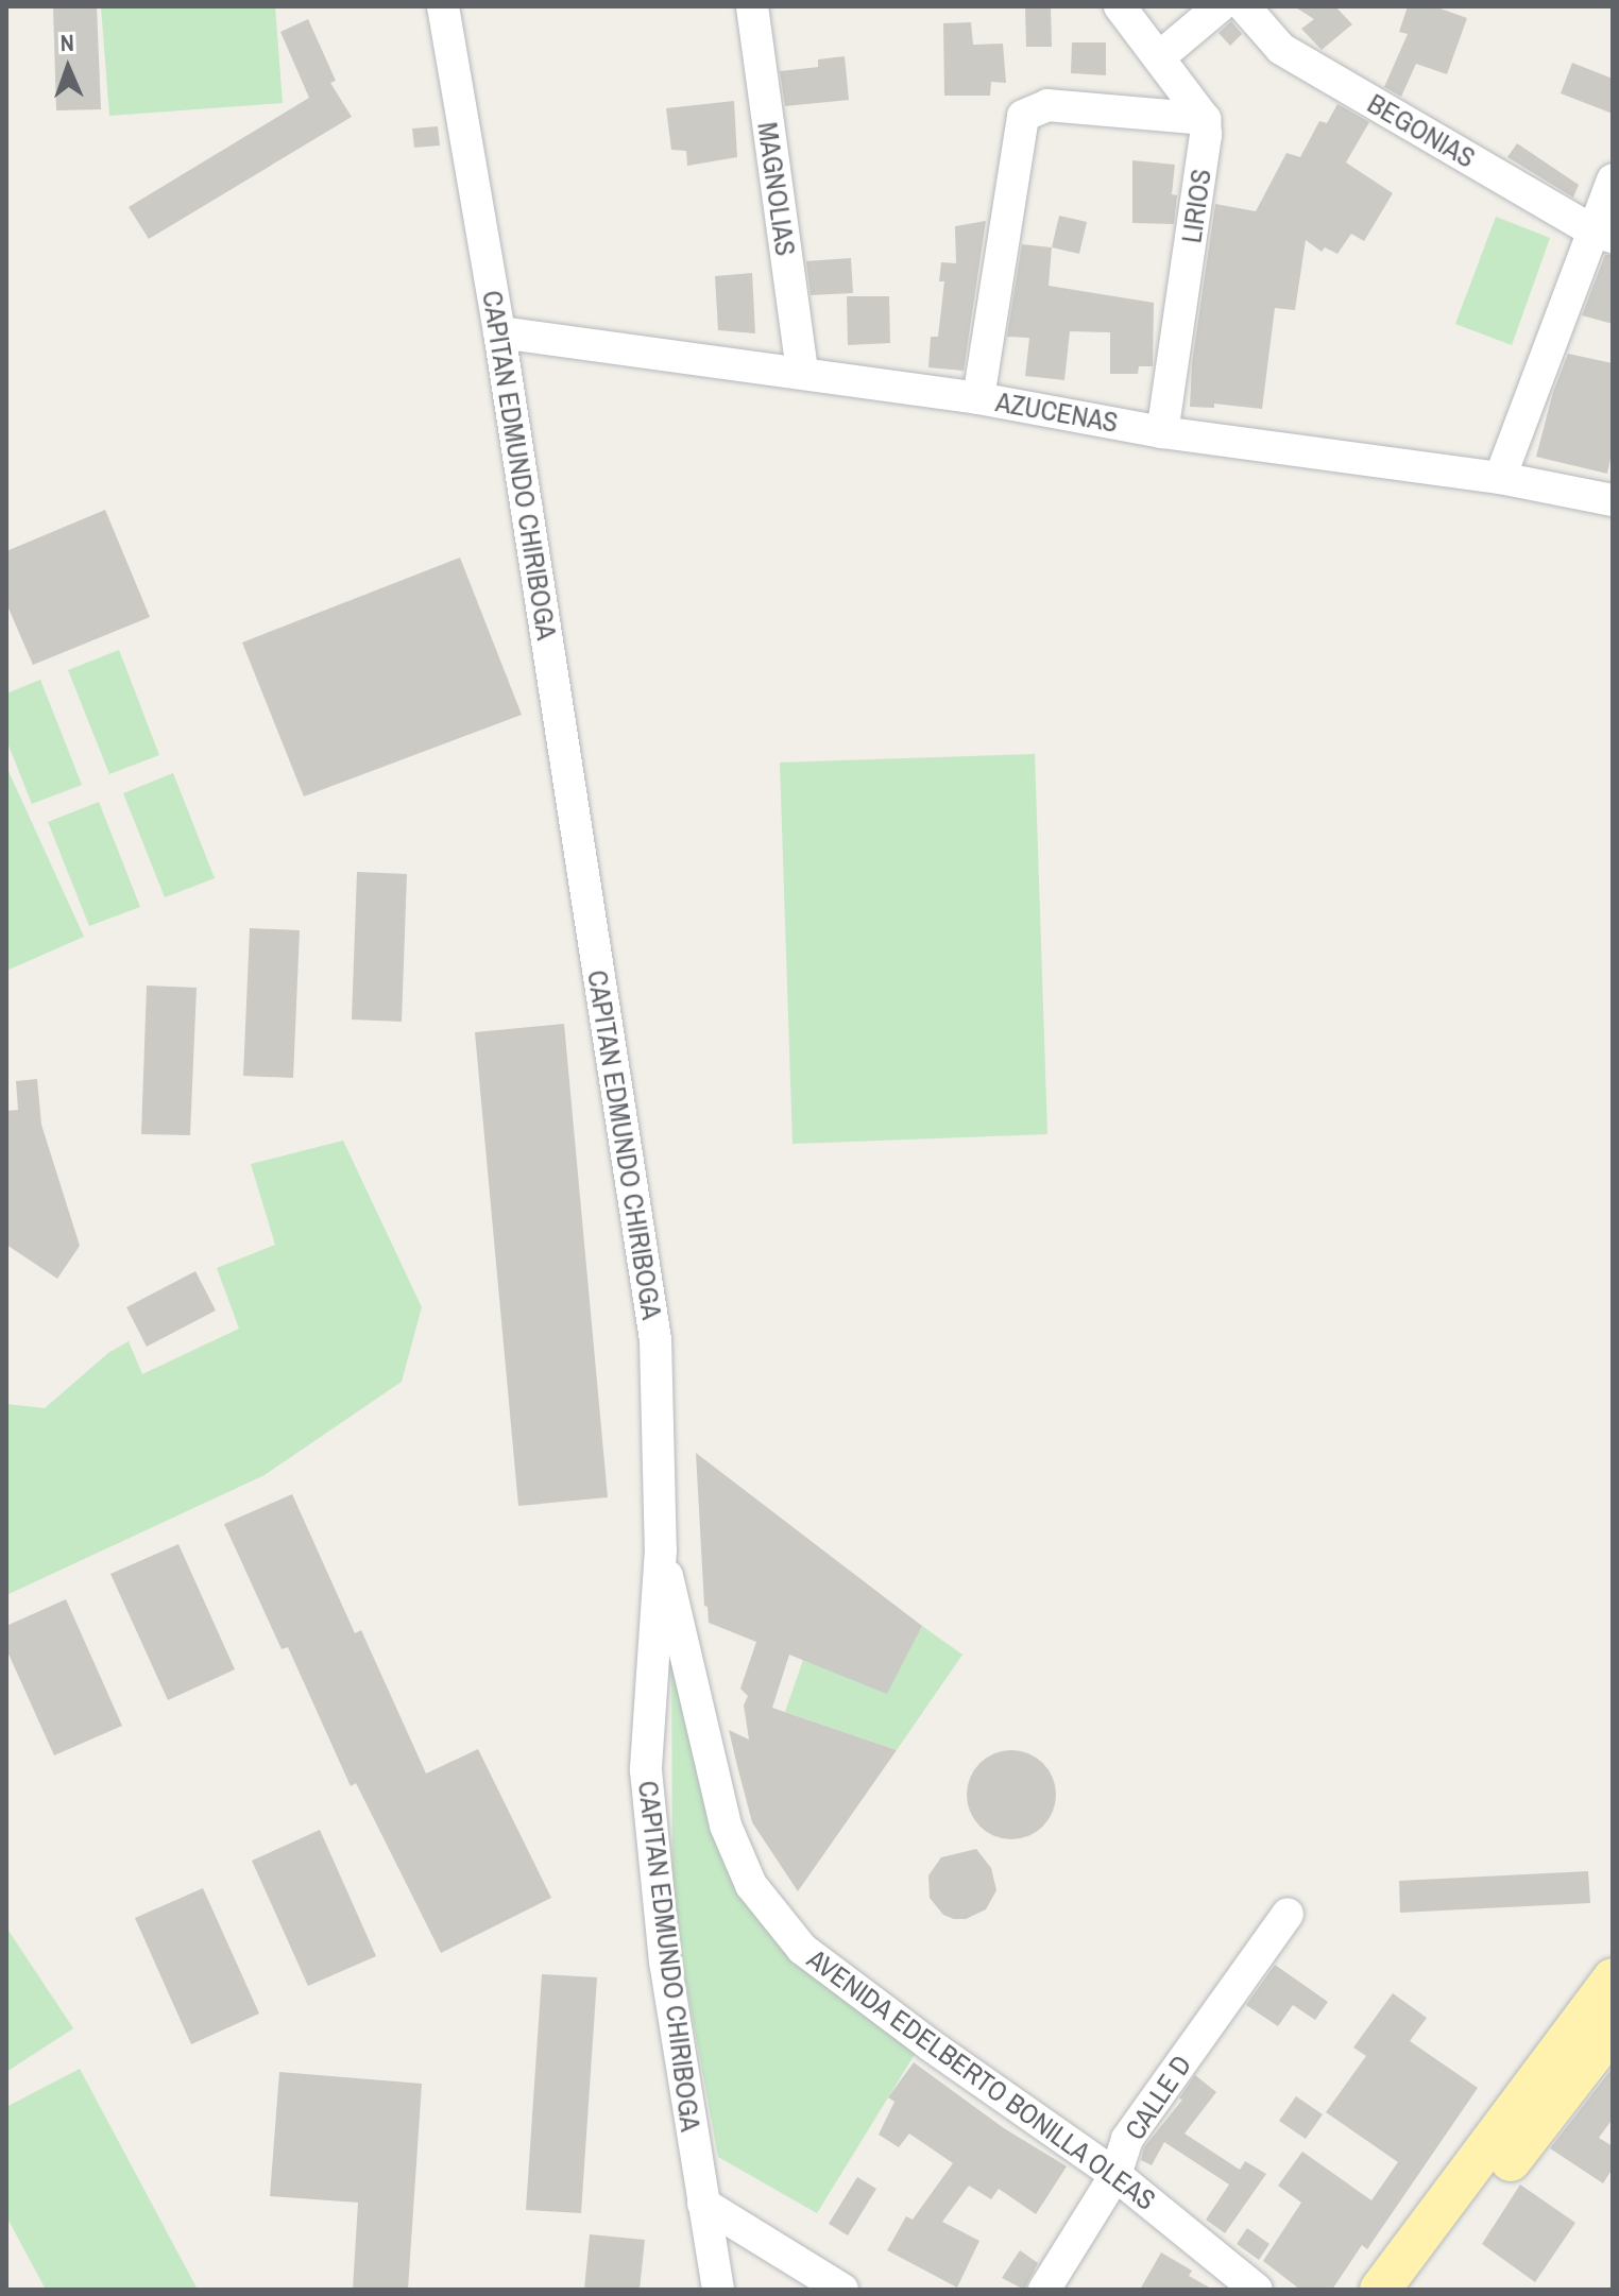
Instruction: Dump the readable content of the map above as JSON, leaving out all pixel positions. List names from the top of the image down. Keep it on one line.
{"streets":{"street":["BEGONIAS","MAGNOLIAS","LIRIOS","AZUCENAS","CAPITAN EDMUNDO CHIRIBOGA","AVENIDA EDELBERTO BONILLA OLEAS","CALLE D"]},"crossings":[["MAGNOLIAS","AZUCENAS"],["LIRIOS","AZUCENAS"],["AZUCENAS","CAPITAN EDMUNDO CHIRIBOGA"],["CAPITAN EDMUNDO CHIRIBOGA","AVENIDA EDELBERTO BONILLA OLEAS"],["AVENIDA EDELBERTO BONILLA OLEAS","CALLE D"]],"north":"top"}
